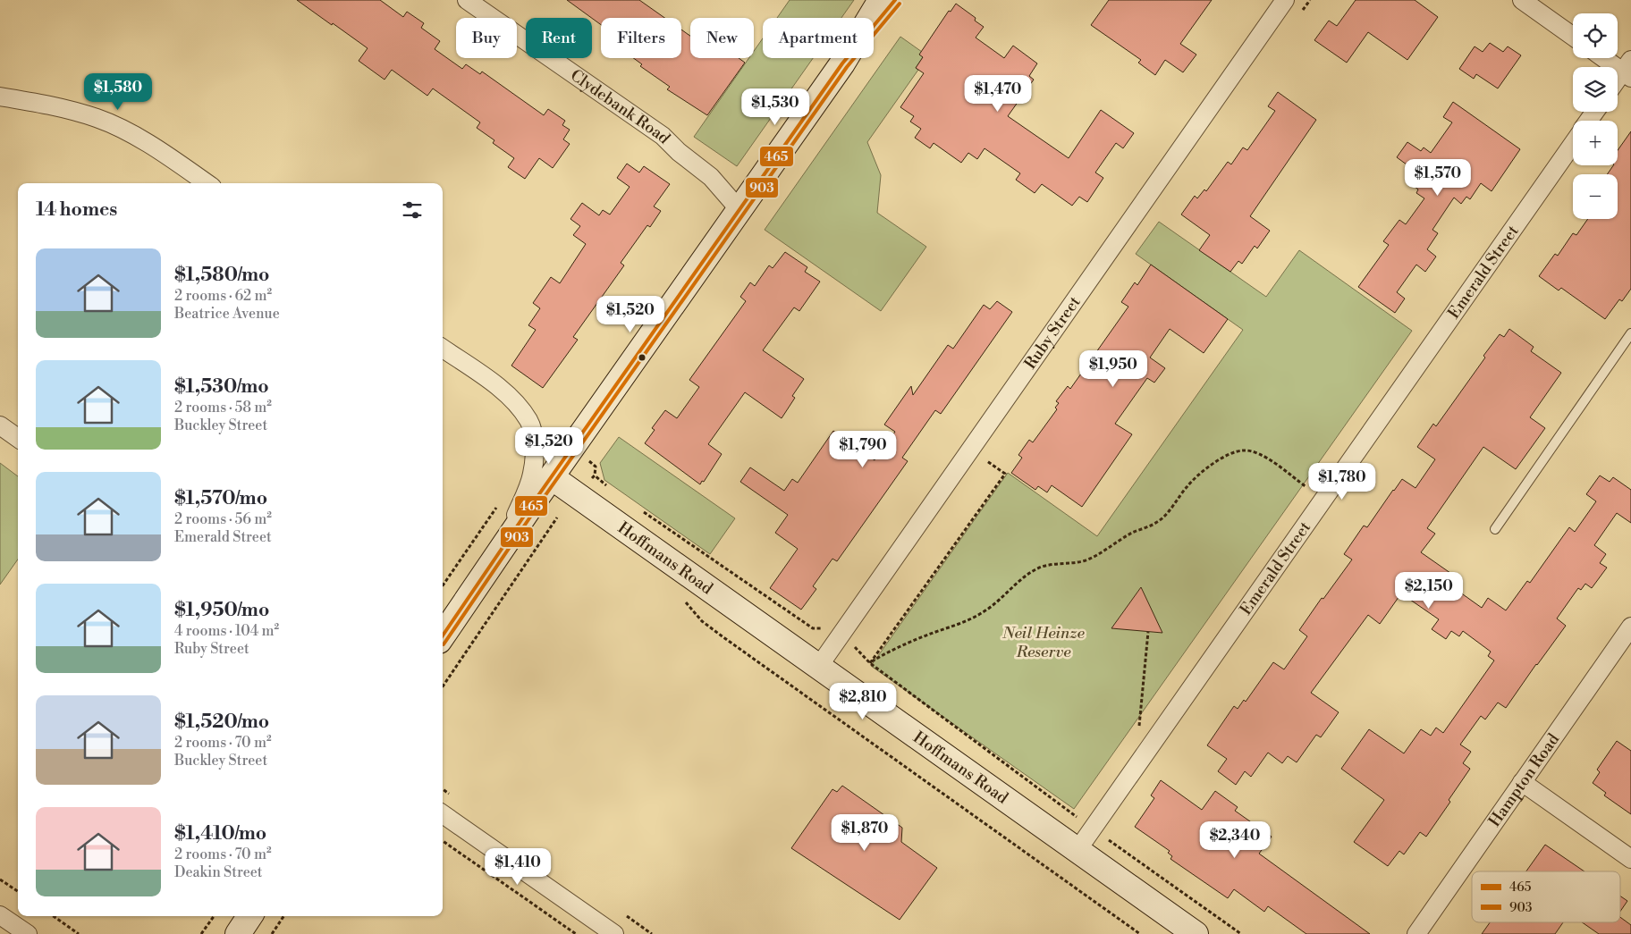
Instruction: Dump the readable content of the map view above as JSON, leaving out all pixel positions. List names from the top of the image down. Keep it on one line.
{"streets":{"main road":["Hoffmans Road"],"street":["Clydebank Road","Emerald Street","Ruby Street","Hampton Road"]},"crossings":[["Emerald Street","Hoffmans Road"],["Ruby Street","Hoffmans Road"]],"parks":["Neil Heinze Reserve"],"lines":["transit line 465","transit line 903"],"legend":["465","903"],"page":{"map_buttons":["+","−"],"chip":["Buy","Rent","Filters","New","Apartment"],"price":["$1,580","$1,470","$1,530","$1,570","$1,520","$1,950","$1,520","$1,790","$1,780","$2,150","$2,810","$1,870","$2,340","$1,410"],"heading":"14 homes","list":[{"name":"$1,580/mo","note":"2 rooms · 62 m² · Beatrice Avenue"},{"name":"$1,530/mo","note":"2 rooms · 58 m² · Buckley Street"},{"name":"$1,570/mo","note":"2 rooms · 56 m² · Emerald Street"},{"name":"$1,950/mo","note":"4 rooms · 104 m² · Ruby Street"},{"name":"$1,520/mo","note":"2 rooms · 70 m² · Buckley Street"},{"name":"$1,410/mo","note":"2 rooms · 70 m² · Deakin Street"}]}}
